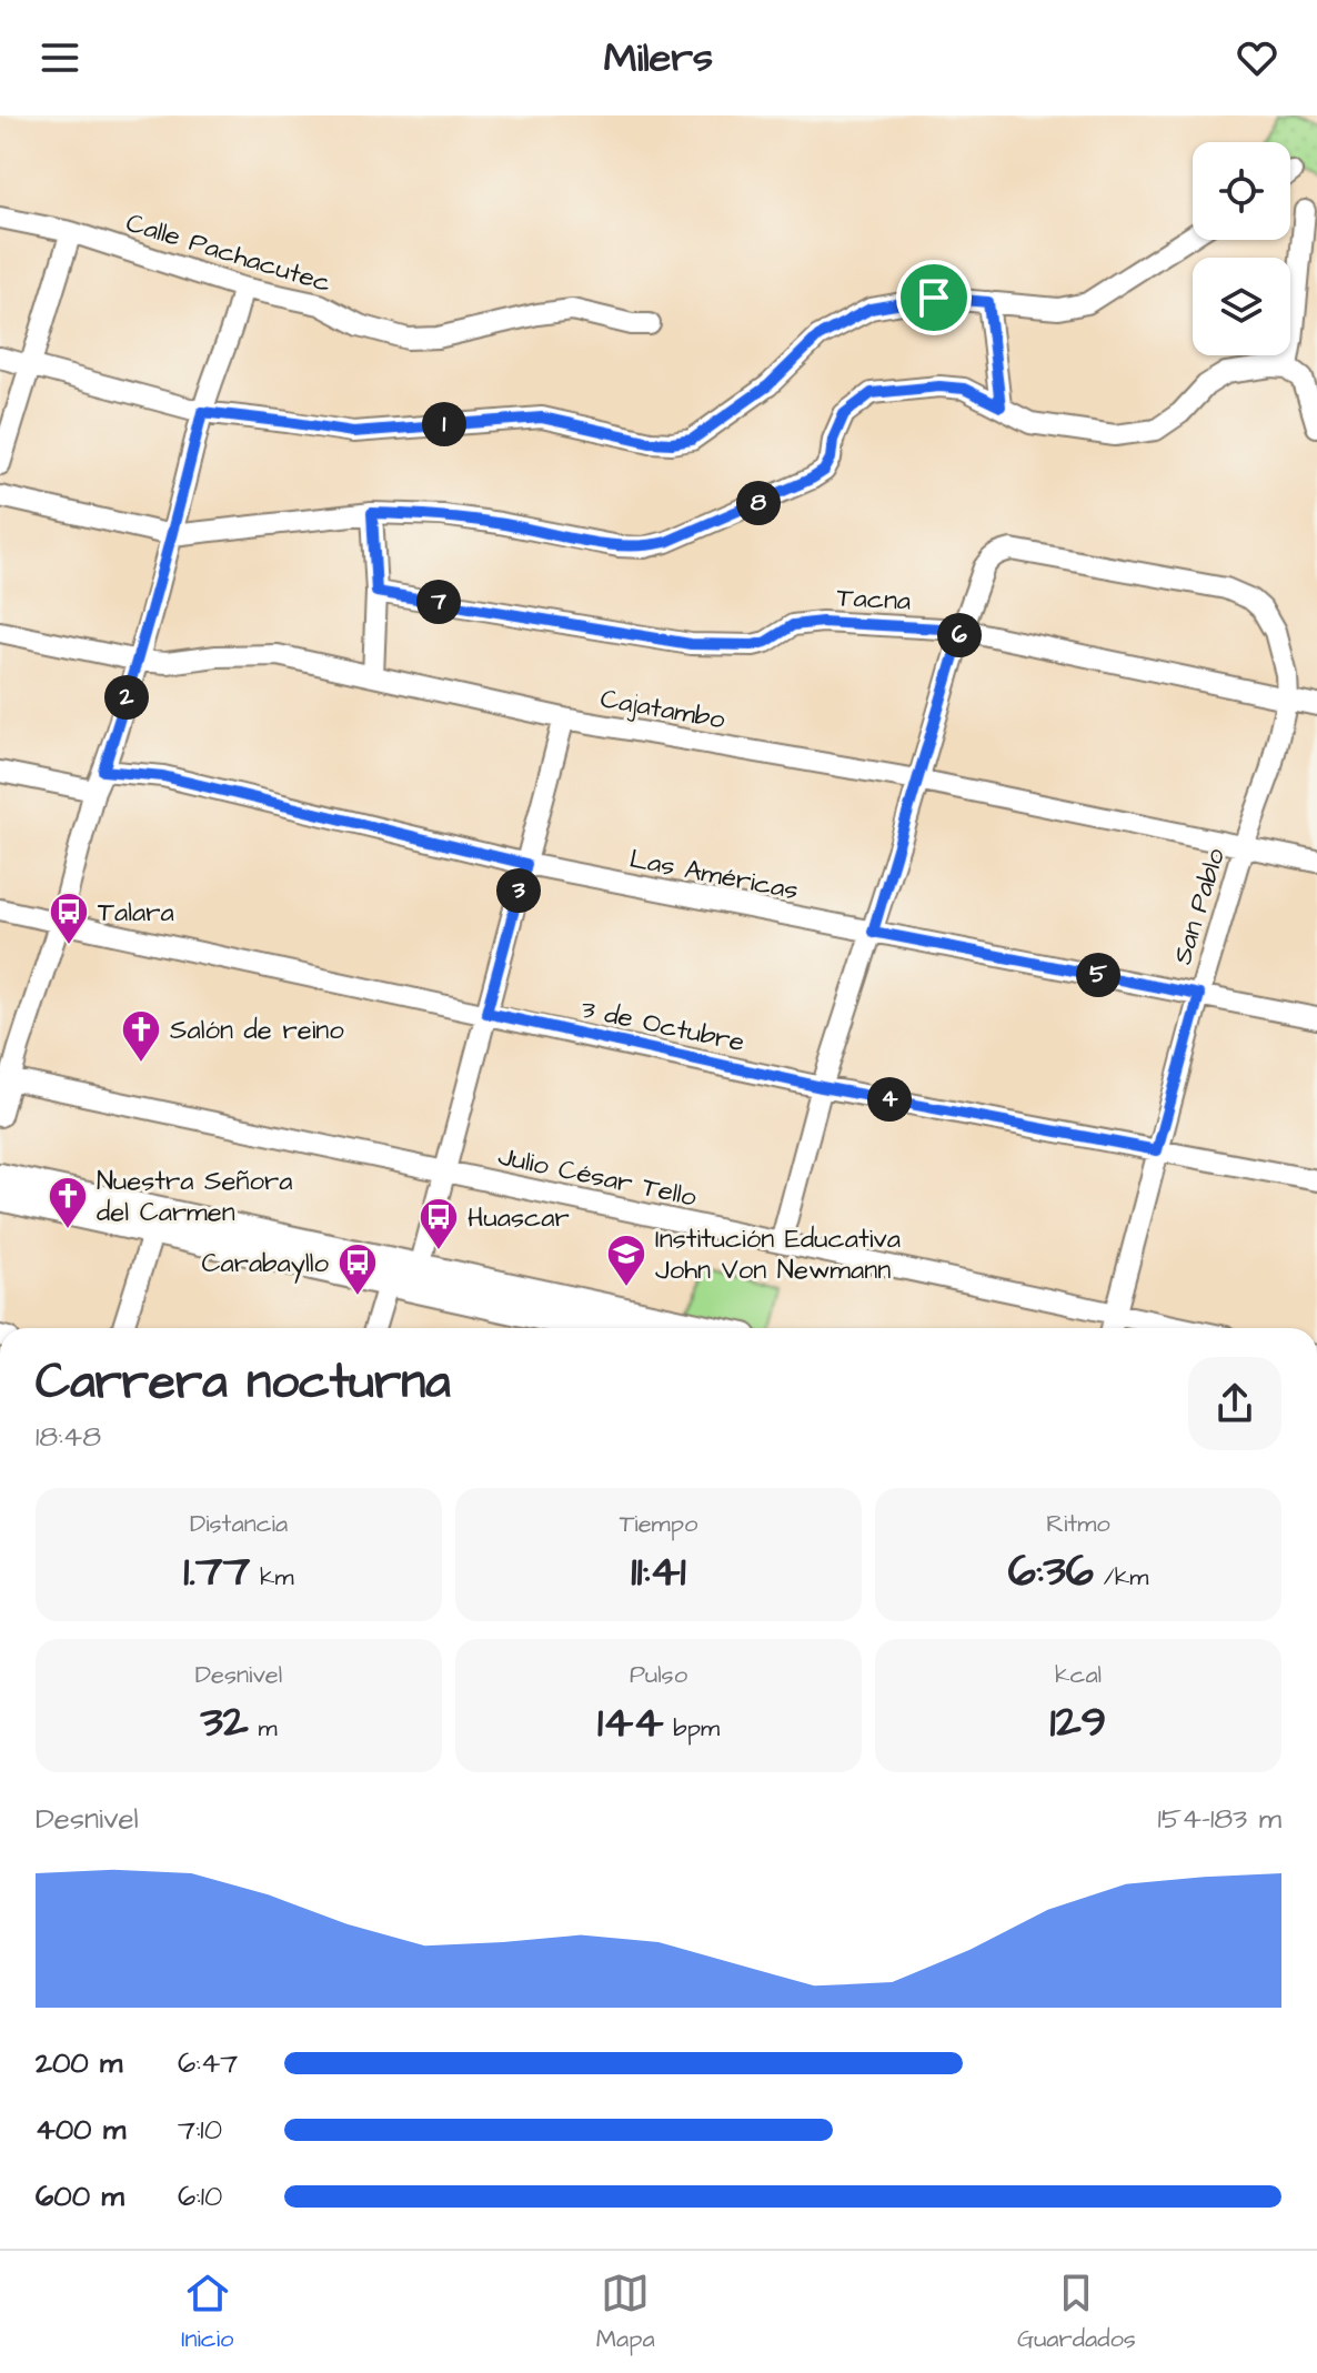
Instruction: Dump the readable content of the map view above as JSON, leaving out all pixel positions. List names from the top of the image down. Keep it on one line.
{"streets":{"street":["Calle Pachacutec","Tacna","Cajatambo","Las Américas","San Pablo","3 de Octubre","Julio César Tello"]},"crossings":[["Tacna","San Pablo"],["Cajatambo","San Pablo"],["Las Américas","San Pablo"],["San Pablo","3 de Octubre"],["San Pablo","Julio César Tello"]],"places":{"bus stop":["Talara","Huascar","Carabayllo"],"church":["Salón de reino","Nuestra Señora del Carmen"],"school or university":["Institución Educativa John Von Newmann"]},"page":{"header":"Milers","pins":["1","8","7","6","2","3","5","4"],"heading":["Carrera nocturna","18:48"],"stats":[["Distancia","1.77 km"],["Tiempo","11:41"],["Ritmo","6:36 /km"],["Desnivel","32 m"],["Pulso","144 bpm"],["kcal","129"]],"chart":["Desnivel","154–183 m"],"list":[{"name":"200 m","note":"6:47"},{"name":"400 m","note":"7:10"},{"name":"600 m","note":"6:10"}],"tabs":["Inicio","Mapa","Guardados"]}}
